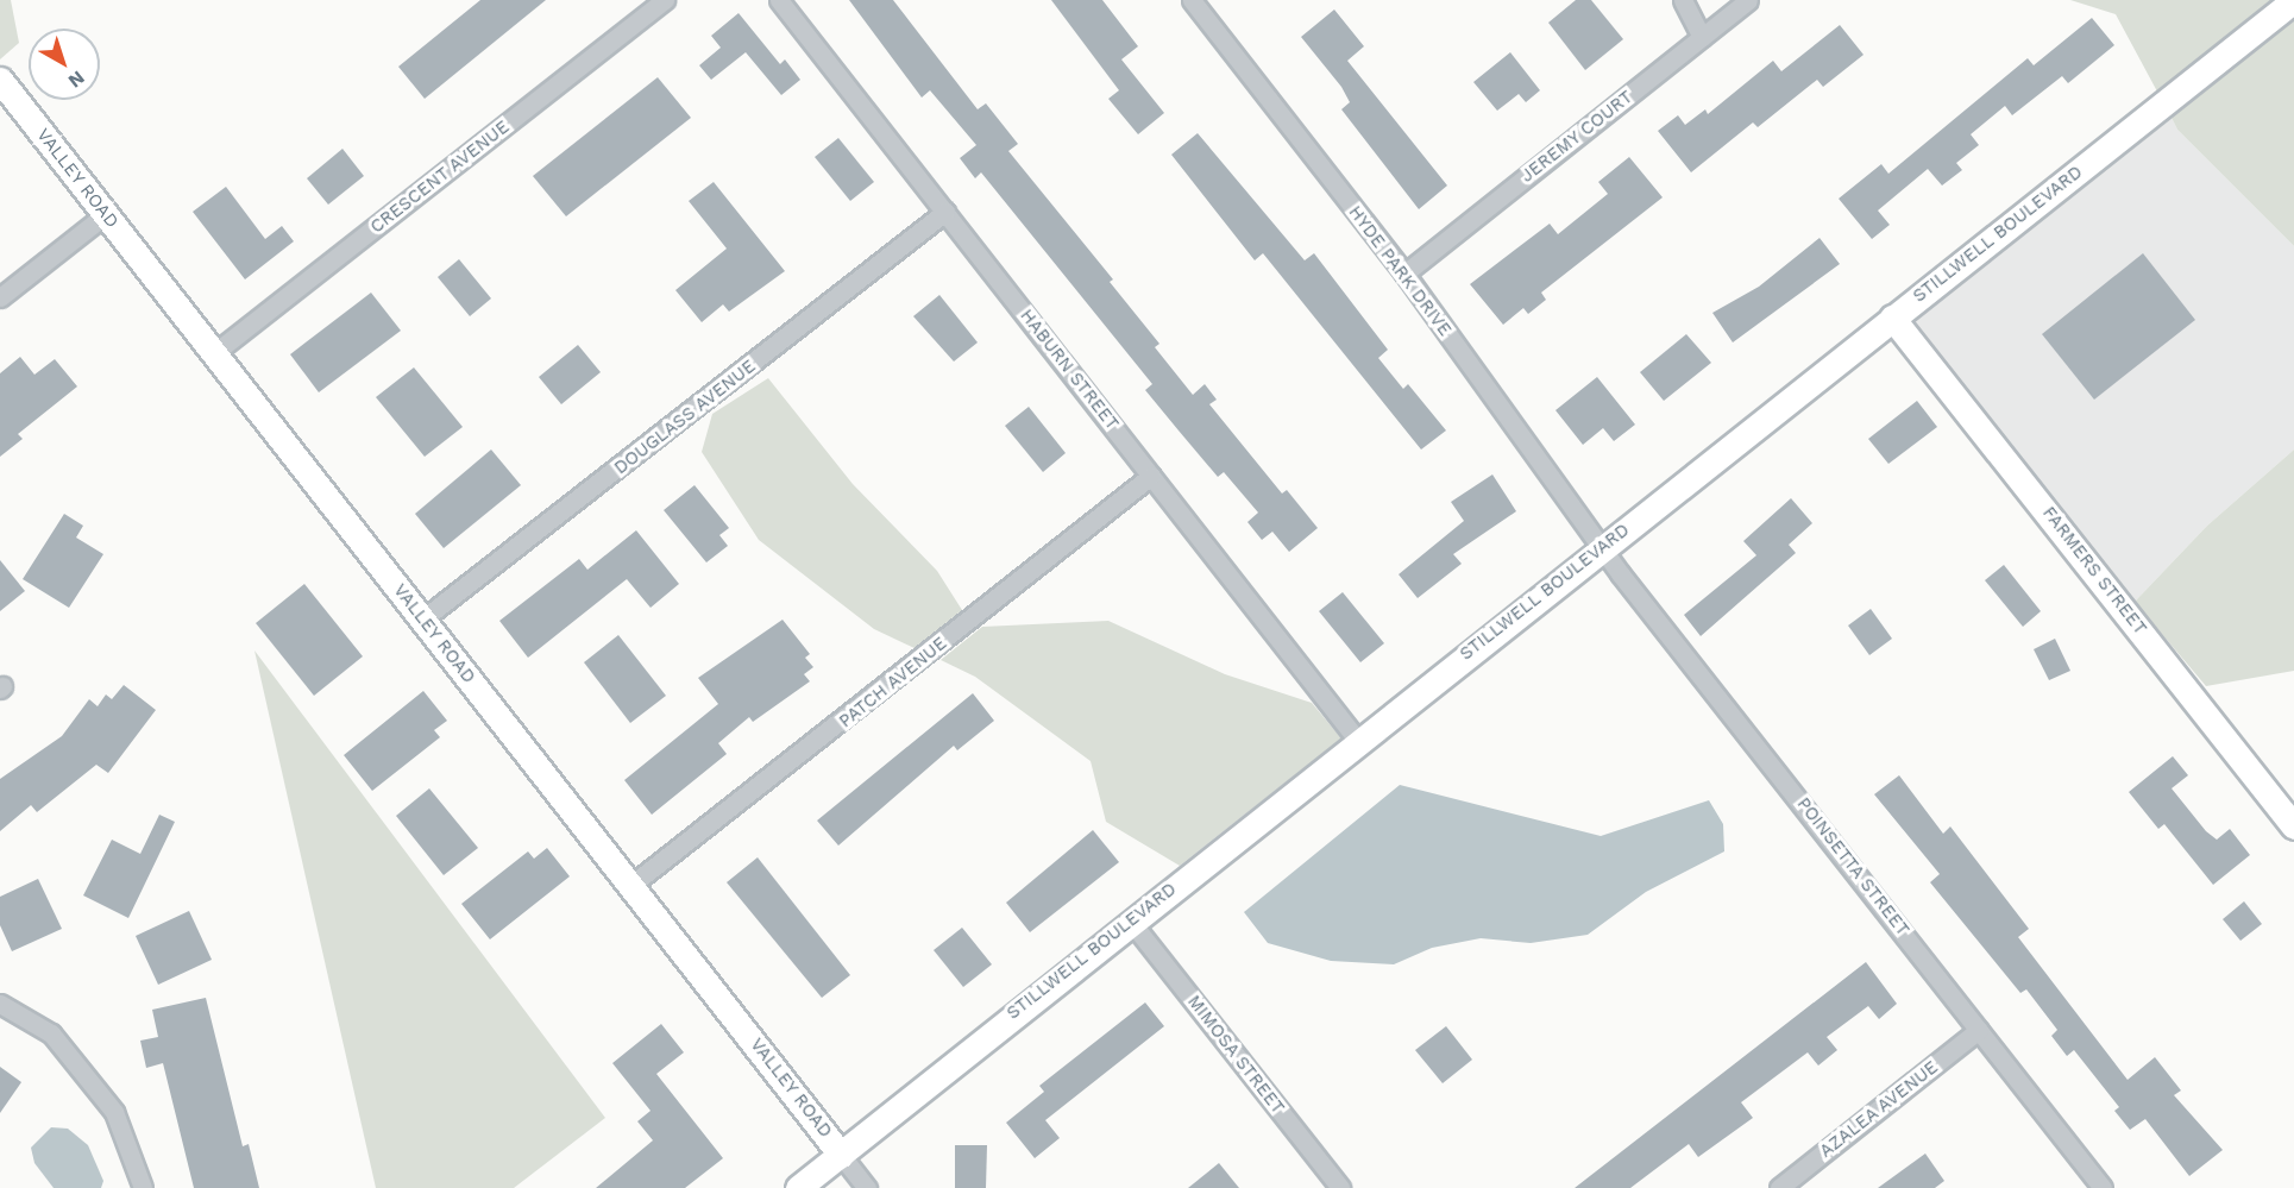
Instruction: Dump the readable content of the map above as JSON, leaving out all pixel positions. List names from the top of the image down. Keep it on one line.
{"streets":{"street":["JEREMY COURT","CRESCENT AVENUE","VALLEY ROAD","STILLWELL BOULEVARD","HYDE PARK DRIVE","HABURN STREET","DOUGLASS AVENUE","FARMERS STREET","PATCH AVENUE","POINSETTA STREET","MIMOSA STREET","AZALEA AVENUE"]},"crossings":[["JEREMY COURT","HYDE PARK DRIVE"],["CRESCENT AVENUE","VALLEY ROAD"],["VALLEY ROAD","STILLWELL BOULEVARD"],["VALLEY ROAD","DOUGLASS AVENUE"],["VALLEY ROAD","PATCH AVENUE"],["STILLWELL BOULEVARD","HYDE PARK DRIVE"],["STILLWELL BOULEVARD","HABURN STREET"],["STILLWELL BOULEVARD","FARMERS STREET"],["STILLWELL BOULEVARD","POINSETTA STREET"],["STILLWELL BOULEVARD","MIMOSA STREET"],["HYDE PARK DRIVE","POINSETTA STREET"],["HABURN STREET","DOUGLASS AVENUE"],["HABURN STREET","PATCH AVENUE"],["POINSETTA STREET","AZALEA AVENUE"]],"north":"bottom right"}
